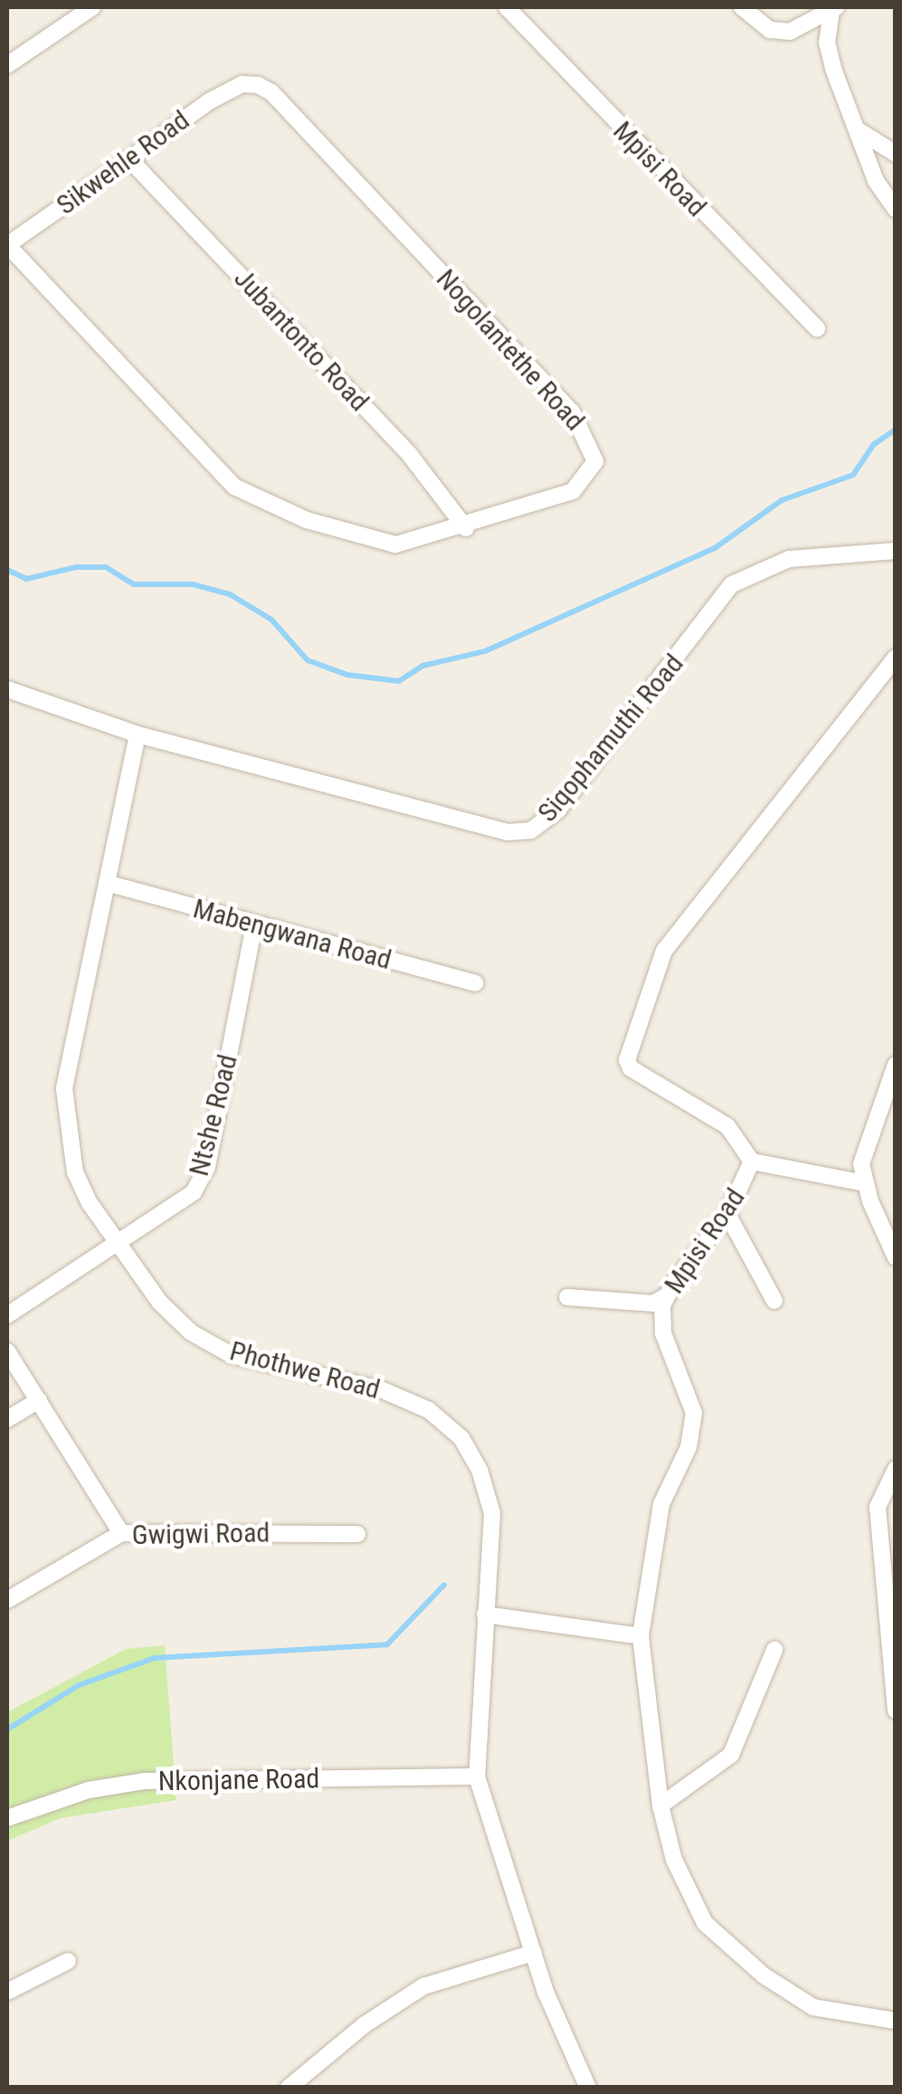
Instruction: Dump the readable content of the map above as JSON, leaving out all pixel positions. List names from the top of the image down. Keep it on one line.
{"streets":{"street":["Sikwehle Road","Mpisi Road","Jubantonto Road","Nogolantethe Road","Siqophamuthi Road","Mabengwana Road","Ntshe Road","Phothwe Road","Gwigwi Road","Nkonjane Road"]},"crossings":[["Sikwehle Road","Jubantonto Road"],["Sikwehle Road","Nogolantethe Road"],["Jubantonto Road","Nogolantethe Road"],["Siqophamuthi Road","Phothwe Road"],["Mabengwana Road","Ntshe Road"],["Mabengwana Road","Phothwe Road"],["Ntshe Road","Phothwe Road"],["Phothwe Road","Nkonjane Road"]]}
